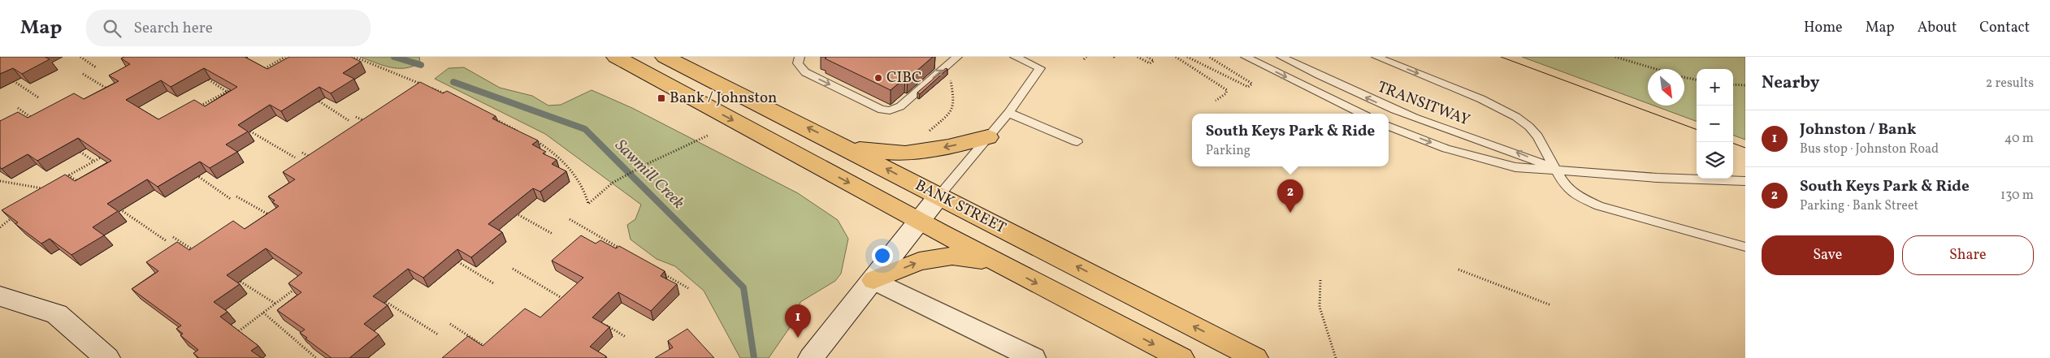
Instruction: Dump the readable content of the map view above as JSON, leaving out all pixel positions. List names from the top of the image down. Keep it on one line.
{"streets":{"main road":["BANK STREET"],"lane":["TRANSITWAY"]},"water":["Sawmill Creek"],"places":{"other":["CIBC"],"transit":["Bank / Johnston"]},"north":"bottom right","page":{"header":"Map","search":"Search here","nav":["Home","Map","About","Contact"],"heading":["Nearby","2 results"],"map_buttons":["+","−"],"list":[{"mark":"1","name":"Johnston / Bank","note":"Bus stop · Johnston Road","value":"40 m"},{"mark":"2","name":"South Keys Park & Ride","note":"Parking · Bank Street","value":"130 m"}],"popup":["South Keys Park & Ride","Parking"],"pins":["2","1"],"buttons":["Save","Share"]}}
